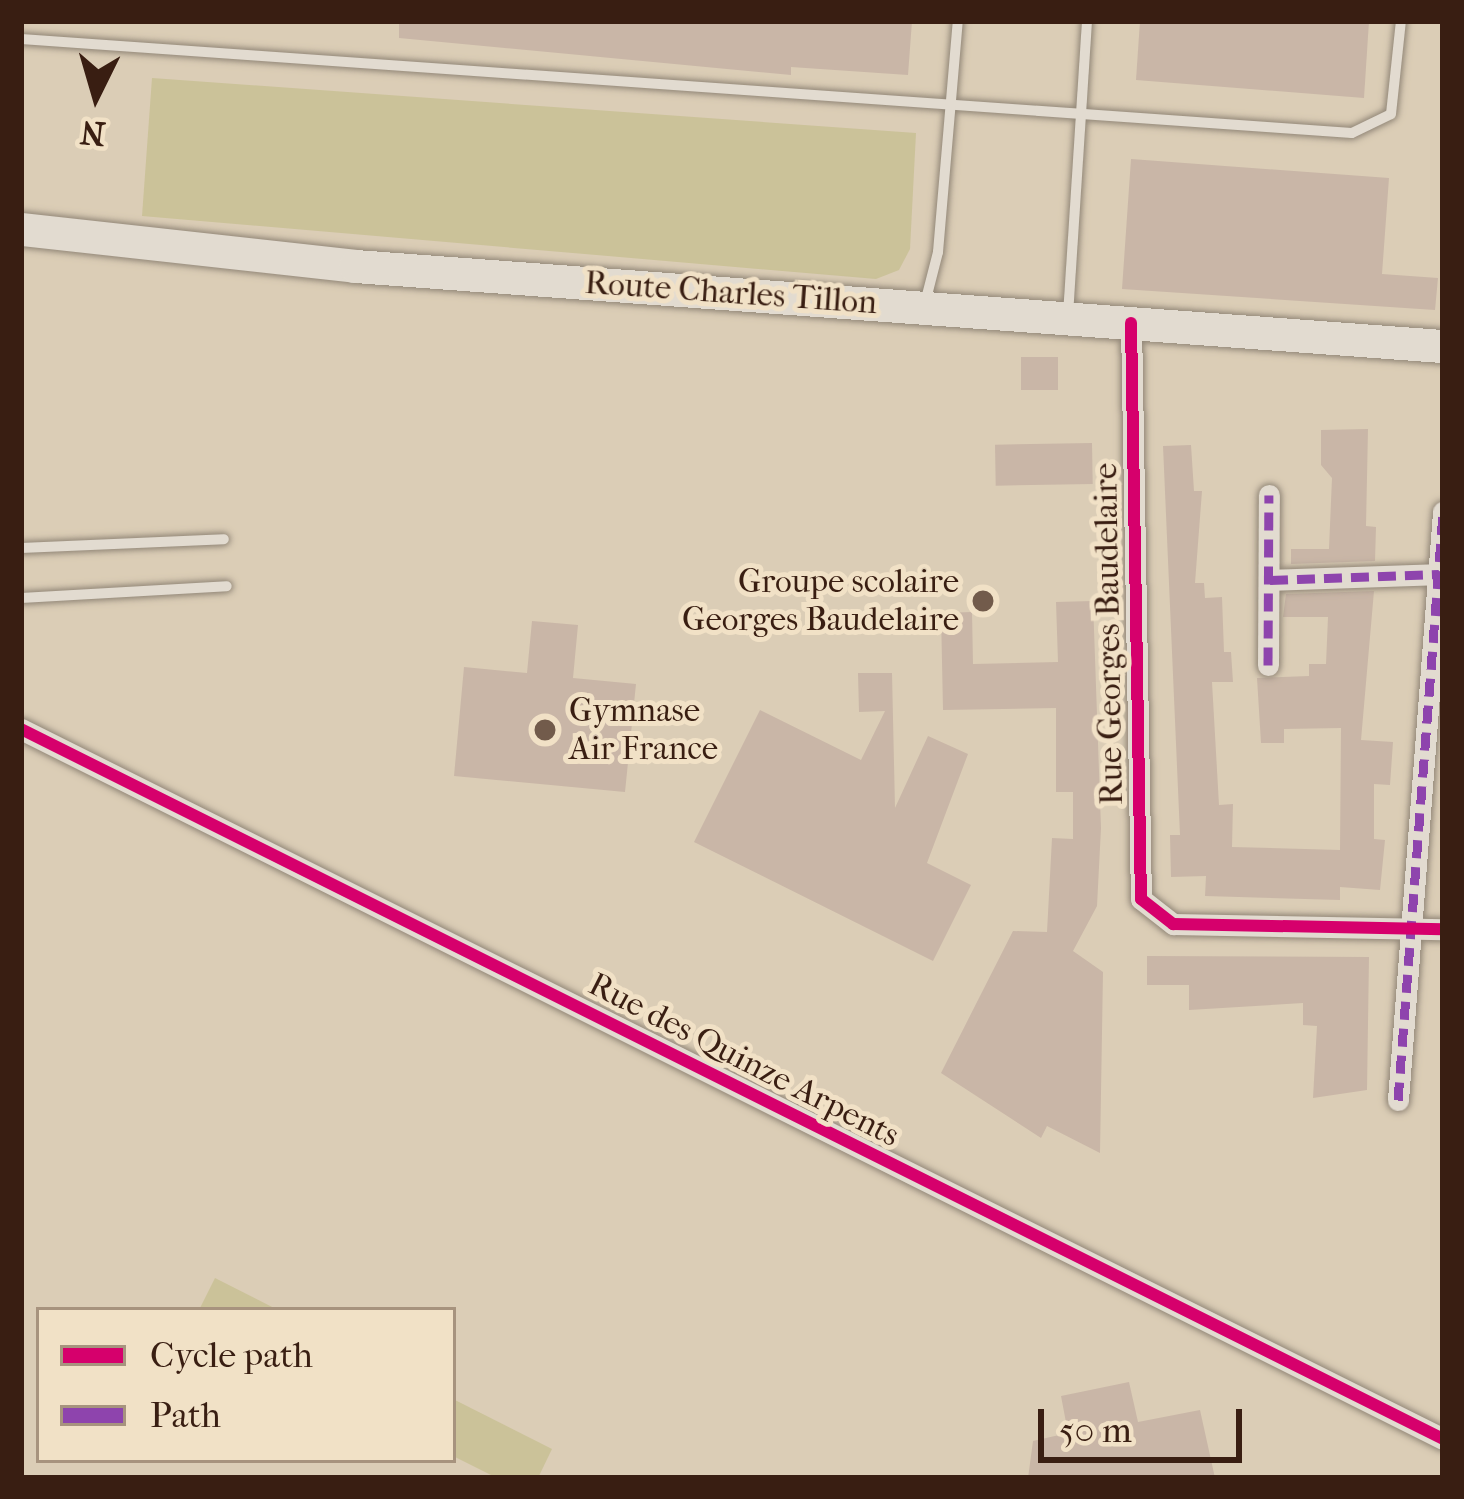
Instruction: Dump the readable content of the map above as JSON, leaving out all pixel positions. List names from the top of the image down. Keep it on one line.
{"streets":{"main road":["Route Charles Tillon"],"street":["Rue Georges Baudelaire","Rue des Quinze Arpents"]},"crossings":[["Route Charles Tillon","Rue Georges Baudelaire"]],"places":["Groupe scolaire Georges Baudelaire","Gymnase Air France"],"legend":["Cycle path","Path"],"scale_bar":"50 m","north":"bottom"}
